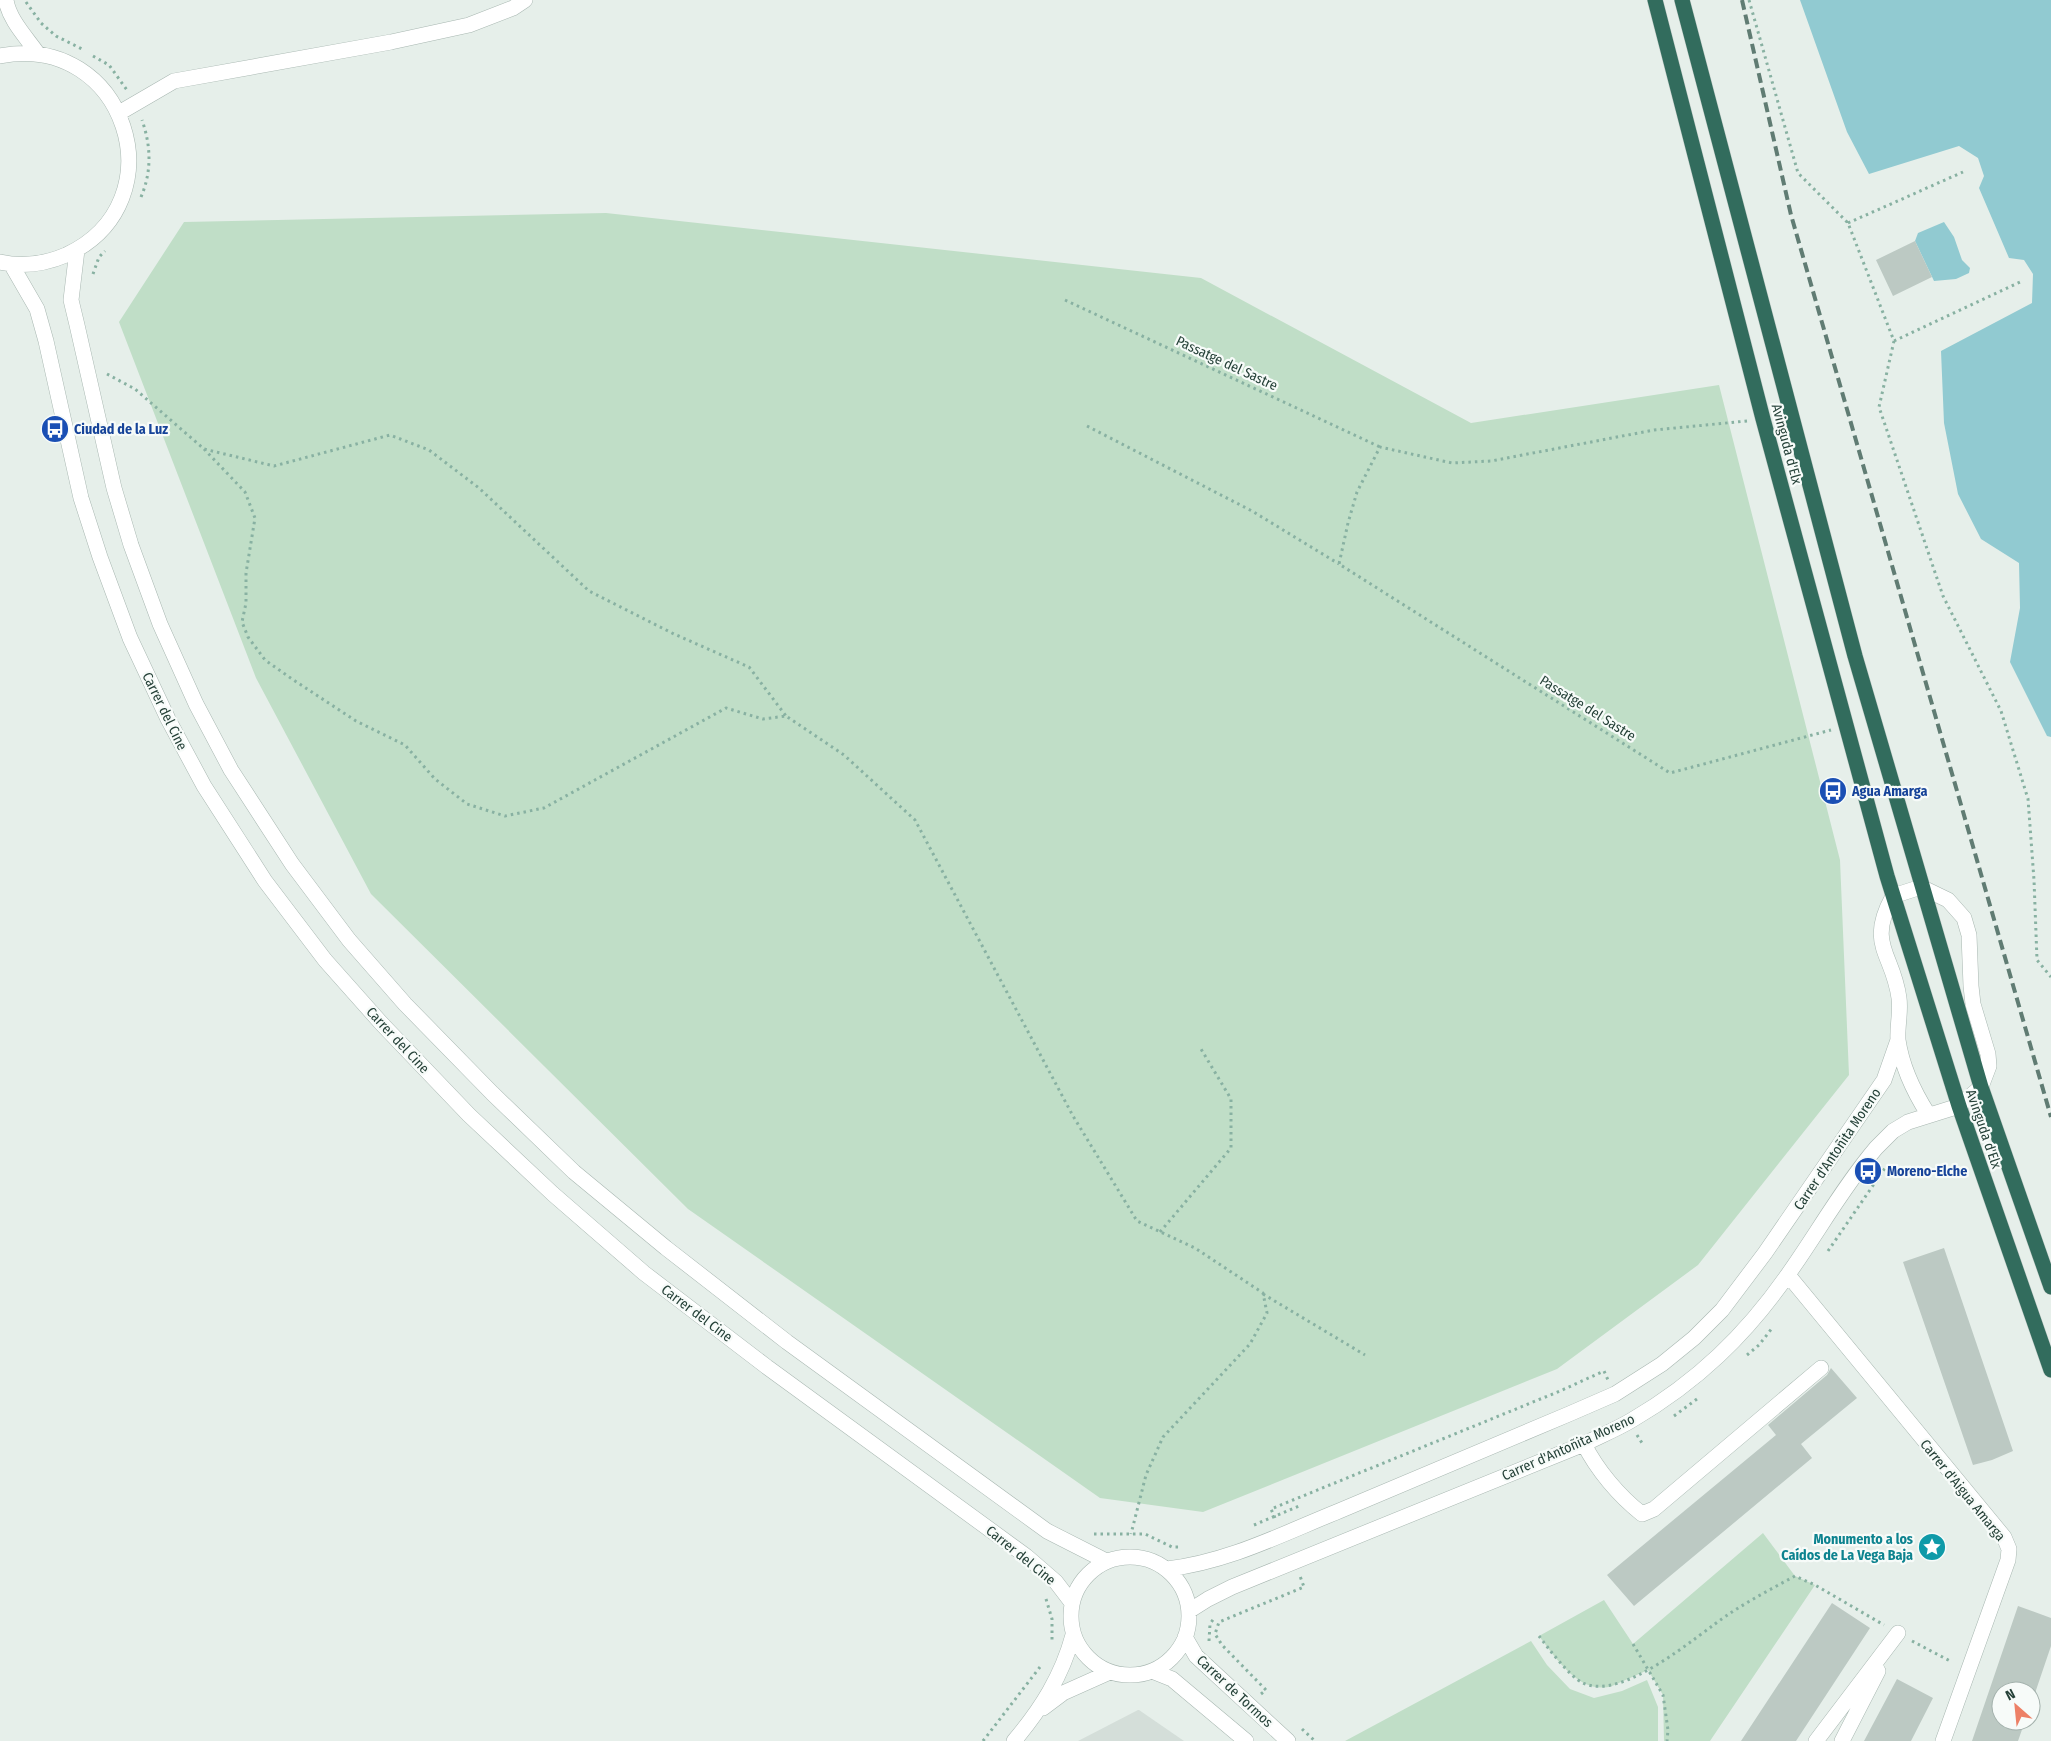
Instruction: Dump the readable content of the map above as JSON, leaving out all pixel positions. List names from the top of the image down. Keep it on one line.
{"streets":{"highway":["Avinguda d'Elx"],"street":["Carrer del Cine","Carrer d'Antoñita Moreno","Carrer d'Aigua Amarga","Carrer de Tormos"],"path":["Passatge del Sastre"]},"crossings":[["Passatge del Sastre","Avinguda d'Elx"],["Avinguda d'Elx","Carrer d'Antoñita Moreno"],["Carrer del Cine","Carrer d'Antoñita Moreno"],["Carrer del Cine","Carrer de Tormos"],["Carrer d'Antoñita Moreno","Carrer d'Aigua Amarga"],["Carrer d'Antoñita Moreno","Carrer de Tormos"]],"places":{"bus stop":["Ciudad de la Luz","Agua Amarga","Moreno-Elche"],"place":["Monumento a los Caídos de La Vega Baja"]},"north":"top left"}
